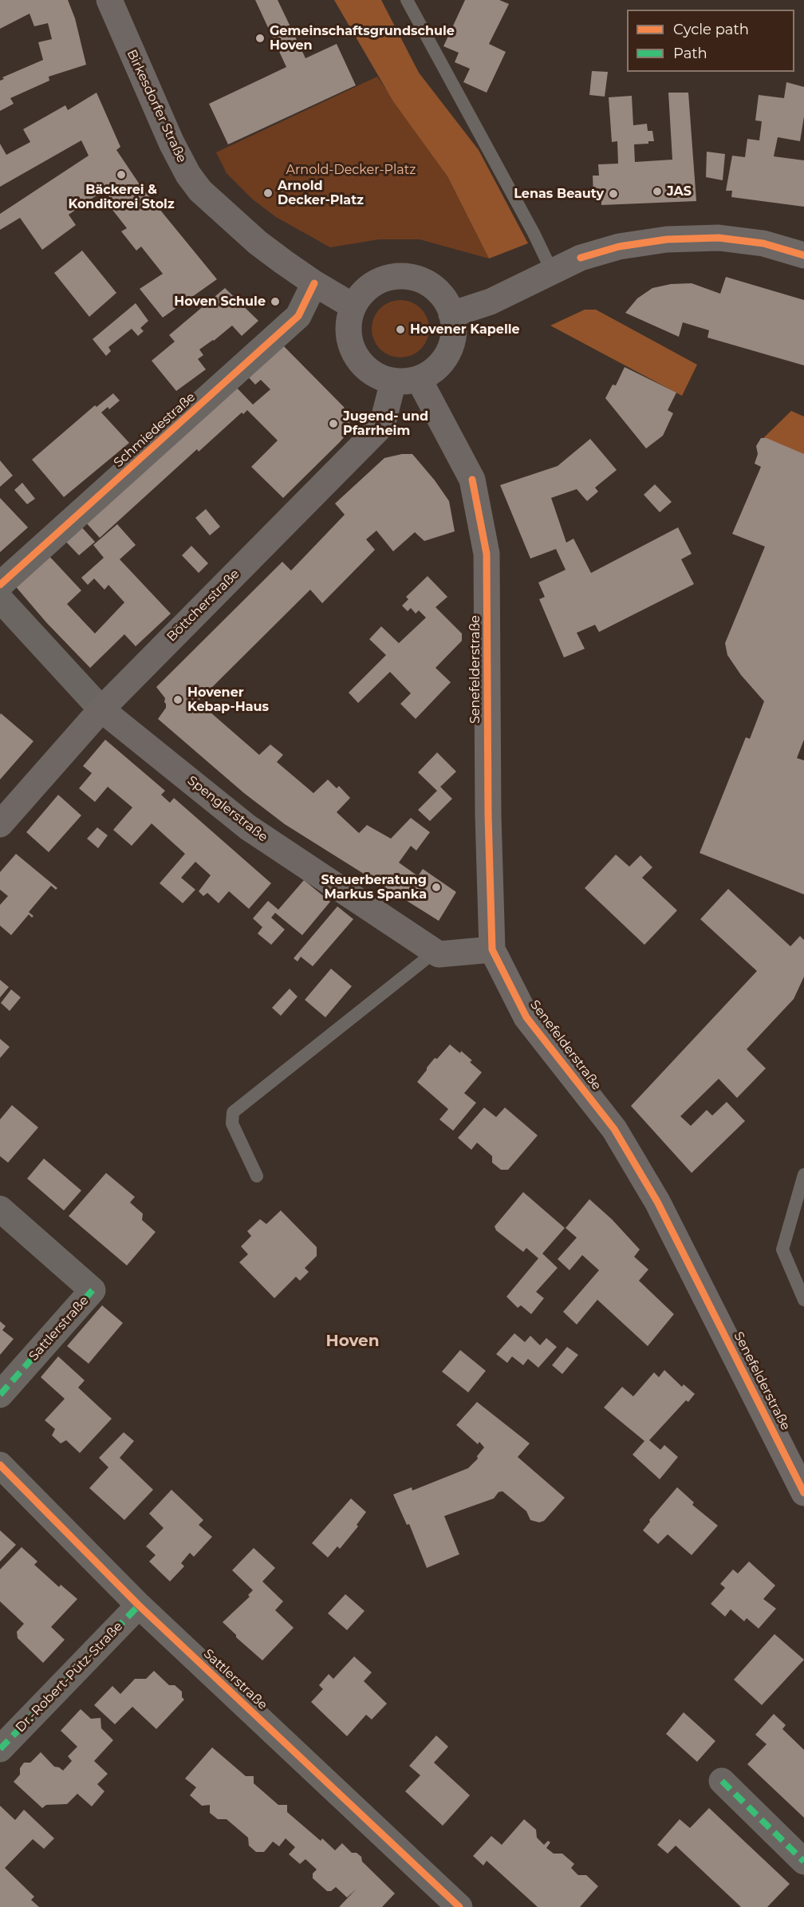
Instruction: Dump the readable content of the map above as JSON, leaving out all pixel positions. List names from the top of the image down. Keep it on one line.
{"streets":{"main road":["Birkesdorfer Straße","Böttcherstraße","Senefelderstraße","Spenglerstraße"],"street":["Schmiedestraße","Sattlerstraße","Dr.-Robert-Pütz-Straße"]},"crossings":[["Birkesdorfer Straße","Schmiedestraße"],["Birkesdorfer Straße","Böttcherstraße"],["Birkesdorfer Straße","Senefelderstraße"],["Böttcherstraße","Senefelderstraße"],["Böttcherstraße","Spenglerstraße"],["Sattlerstraße","Dr.-Robert-Pütz-Straße"]],"districts":["Hoven"],"parks":["Arnold-Decker-Platz"],"places":["Gemeinschaftsgrundschule Hoven","Bäckerei & Konditorei Stolz","JAS","Arnold Decker-Platz","Lenas Beauty","Hoven Schule","Hovener Kapelle","Jugend- und Pfarrheim","Hovener Kebap-Haus","Steuerberatung Markus Spanka"],"legend":["Cycle path","Path"]}
